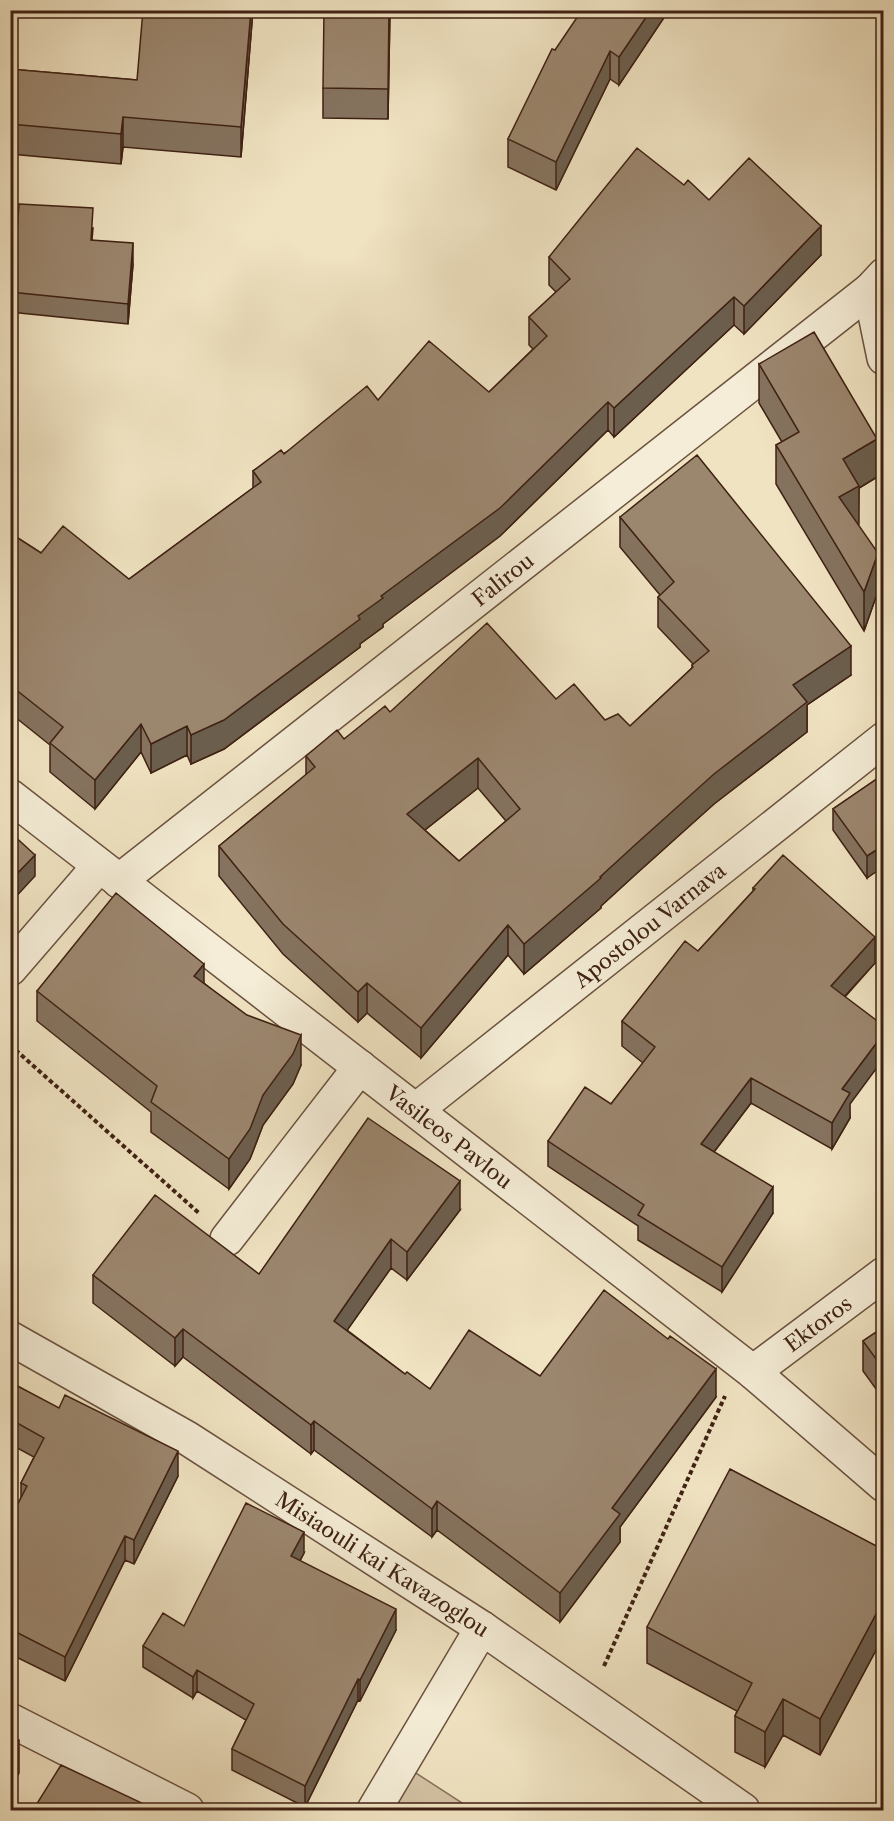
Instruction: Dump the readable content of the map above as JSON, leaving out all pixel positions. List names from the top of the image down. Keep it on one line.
{"streets":{"street":["Falirou","Apostolou Varnava","Vasileos Pavlou","Ektoros","Misiaouli kai Kavazoglou"]},"crossings":[["Falirou","Vasileos Pavlou"],["Apostolou Varnava","Vasileos Pavlou"],["Vasileos Pavlou","Ektoros"]]}
